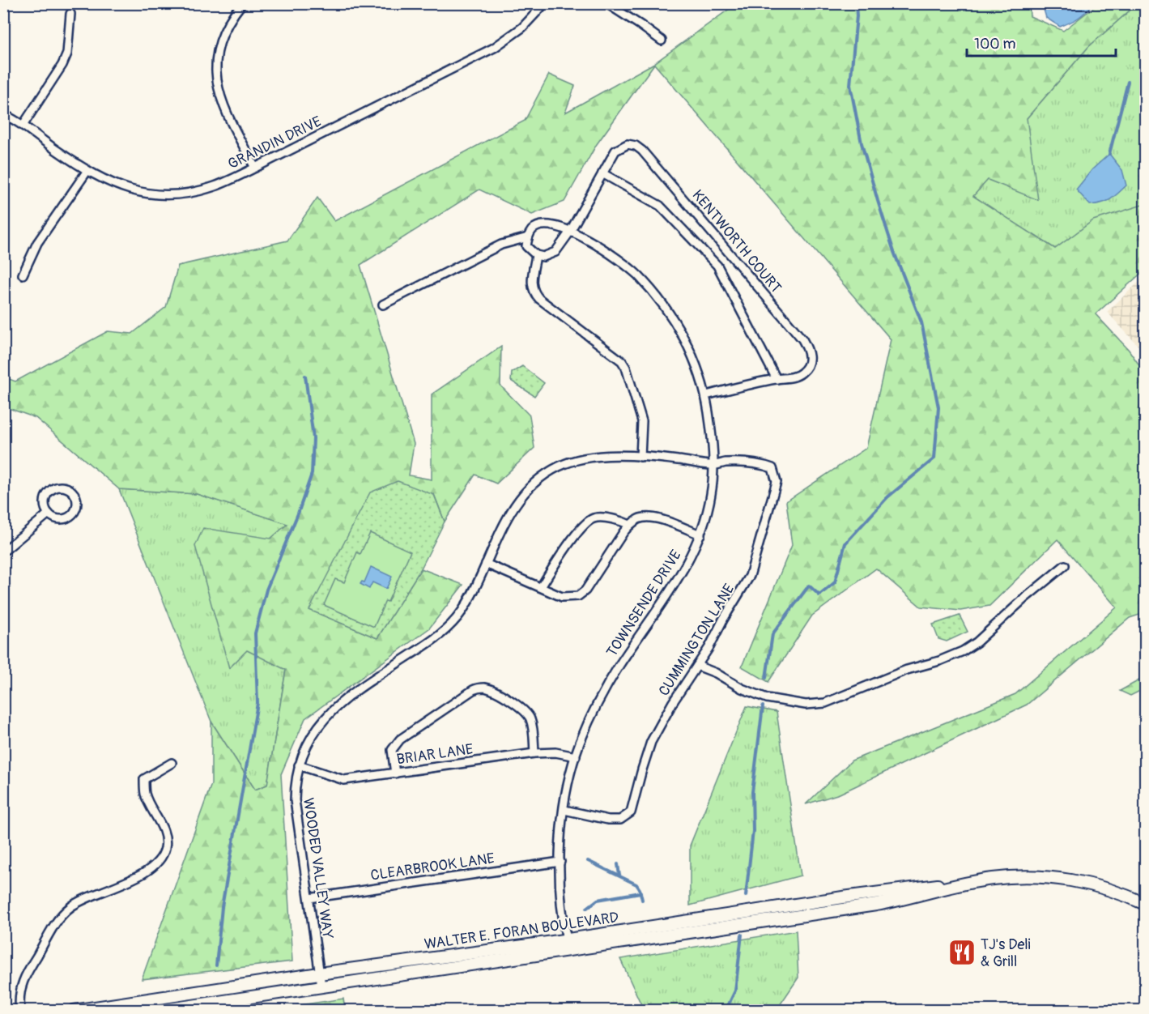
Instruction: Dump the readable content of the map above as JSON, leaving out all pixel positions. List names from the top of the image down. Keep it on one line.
{"streets":{"street":["GRANDIN DRIVE","KENTWORTH COURT","TOWNSENDE DRIVE","CUMMINGTON LANE","BRIAR LANE","CLEARBROOK LANE","WOODED VALLEY WAY","WALTER E. FORAN BOULEVARD"]},"crossings":[["KENTWORTH COURT","TOWNSENDE DRIVE"],["TOWNSENDE DRIVE","CUMMINGTON LANE"],["TOWNSENDE DRIVE","BRIAR LANE"],["TOWNSENDE DRIVE","CLEARBROOK LANE"],["TOWNSENDE DRIVE","WOODED VALLEY WAY"],["TOWNSENDE DRIVE","WALTER E. FORAN BOULEVARD"],["CUMMINGTON LANE","WOODED VALLEY WAY"],["BRIAR LANE","WOODED VALLEY WAY"],["CLEARBROOK LANE","WOODED VALLEY WAY"],["WOODED VALLEY WAY","WALTER E. FORAN BOULEVARD"]],"places":{"restaurant":["TJ's Deli & Grill"]},"scale_bar":"100 m"}
